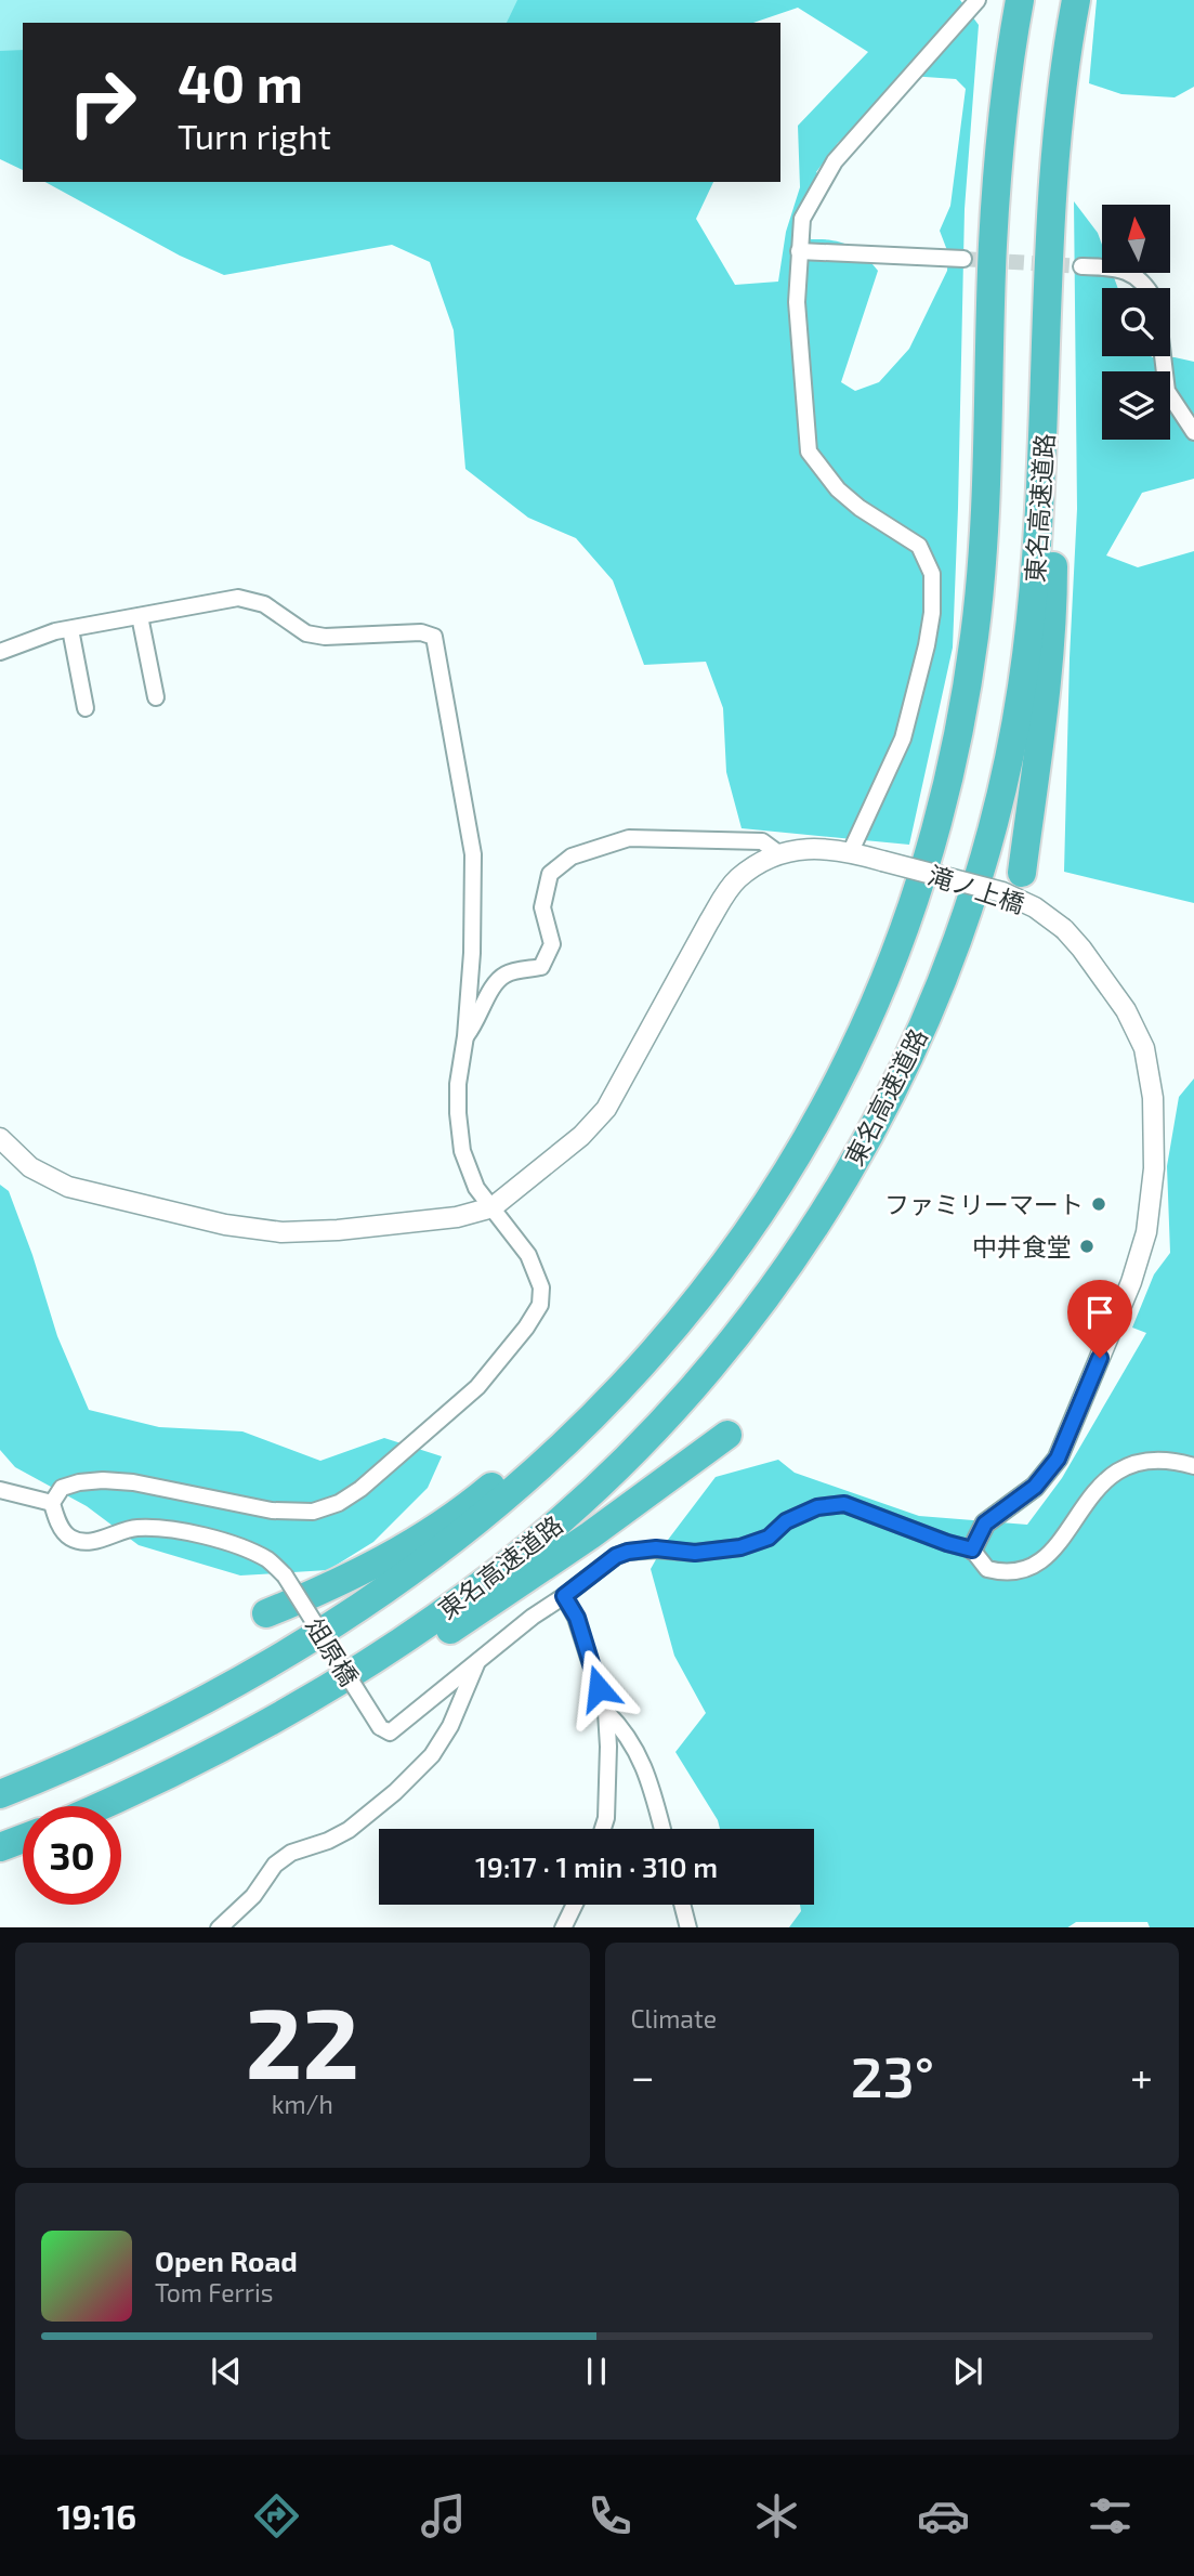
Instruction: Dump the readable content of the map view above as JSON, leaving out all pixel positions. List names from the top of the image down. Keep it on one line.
{"streets":{"highway":["東名高速道路"],"street":["滝ノ上橋","俎原橋"]},"places":["ファミリーマート","中井食堂"],"north":"top","page":{"turn":["40 m","Turn right"],"limit":"30","trip":"19:17 · 1 min · 310 m","tile":[["22","km/h"],"Climate"],"heat":["−","23°","+"],"song":["Open Road","Tom Ferris"],"tabs":"19:16"}}
